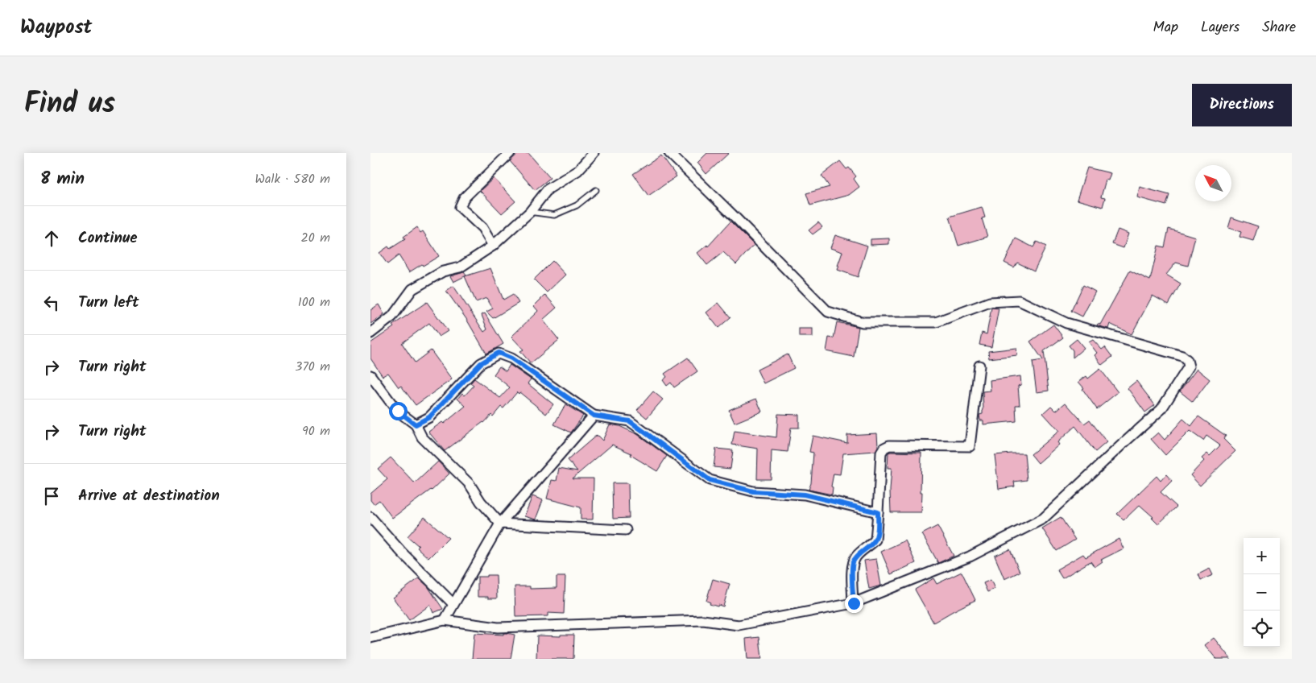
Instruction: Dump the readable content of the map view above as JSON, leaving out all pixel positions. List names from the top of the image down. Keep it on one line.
{"north":"top left","page":{"header":"Waypost","nav":["Map","Layers","Share"],"title":"Find us","buttons":"Directions","heading":["8 min","Walk · 580 m"],"list":[["Continue","20 m"],["Turn left","100 m"],["Turn right","370 m"],["Turn right","90 m"],"Arrive at destination"],"map_buttons":["+","−"]}}
